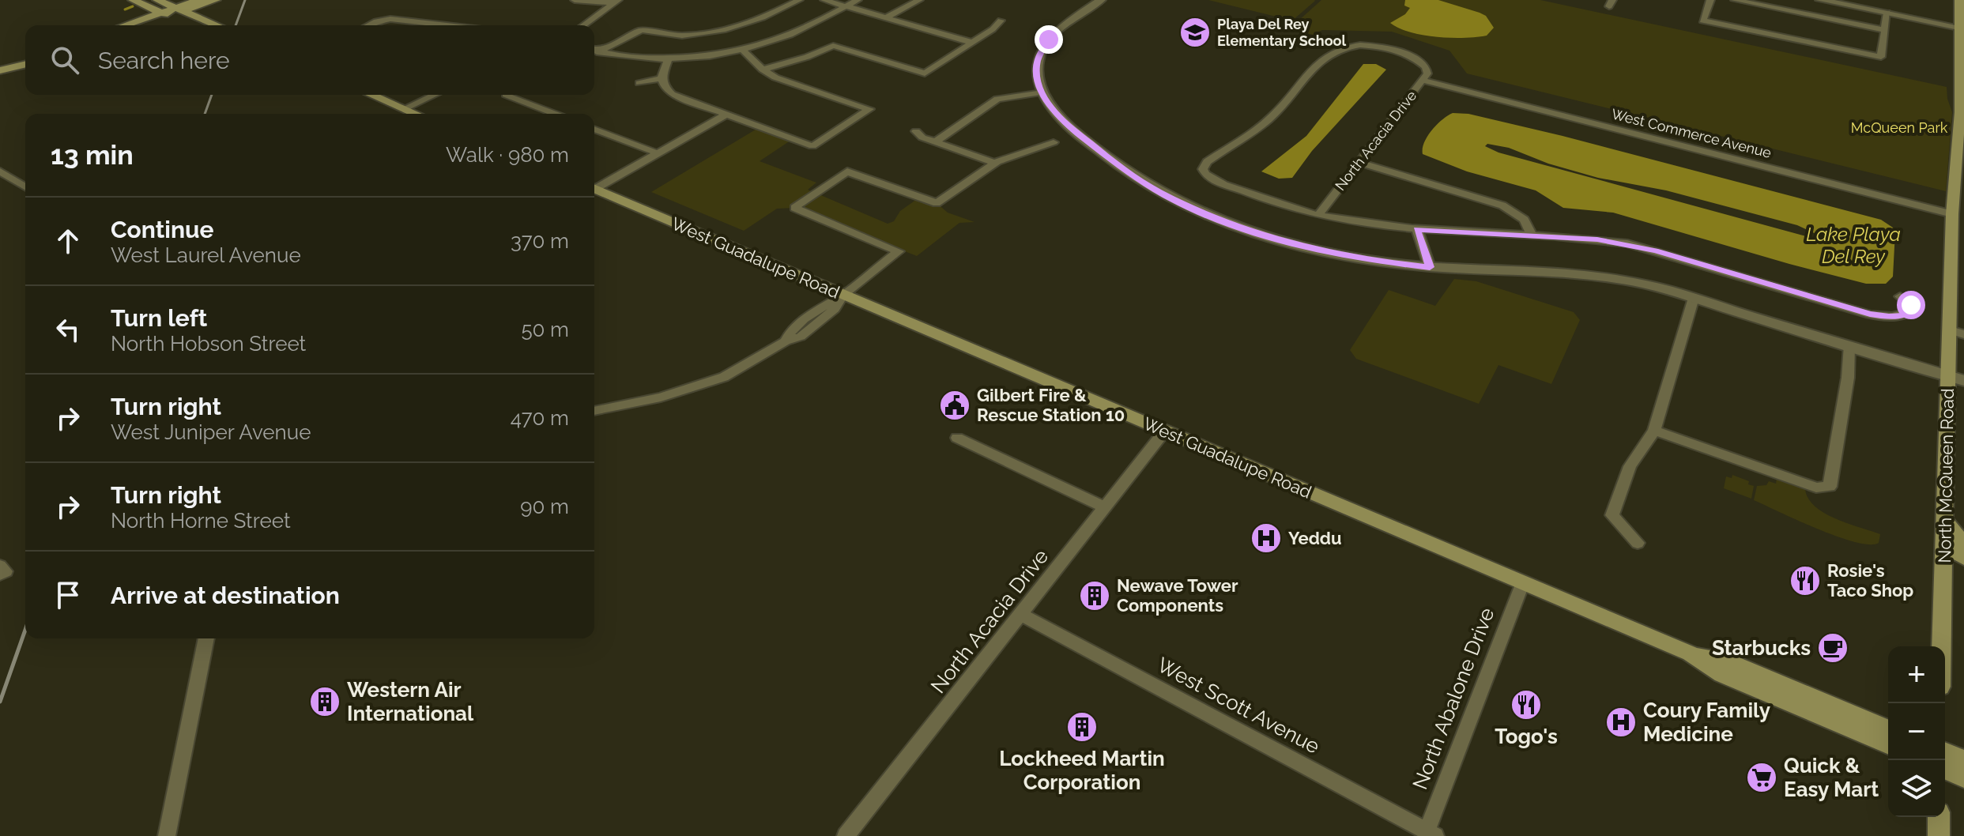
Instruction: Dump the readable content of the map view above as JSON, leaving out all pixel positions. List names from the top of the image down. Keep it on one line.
{"streets":{"main road":["West Guadalupe Road","North McQueen Road"],"street":["West Commerce Avenue","North Acacia Drive","North Abalone Drive","West Scott Avenue"]},"crossings":[["West Commerce Avenue","North Acacia Drive"],["West Commerce Avenue","North McQueen Road"],["North Acacia Drive","West Guadalupe Road"],["North Acacia Drive","West Scott Avenue"],["West Guadalupe Road","North Abalone Drive"],["North Abalone Drive","West Scott Avenue"]],"water":["Lake Playa Del Rey"],"parks":["McQueen Park"],"places":{"school or university":["Playa Del Rey Elementary School"],"public building":["Gilbert Fire & Rescue Station 10"],"hospital":["Yeddu","Coury Family Medicine"],"restaurant":["Rosie's Taco Shop","Togo's"],"building":["Newave Tower Components","Western Air International","Lockheed Martin Corporation"],"cafe":["Starbucks"],"supermarket":["Quick & Easy Mart"]},"page":{"search":"Search here","heading":["13 min","Walk · 980 m"],"list":[["Continue","West Laurel Avenue","370 m"],["Turn left","North Hobson Street","50 m"],["Turn right","West Juniper Avenue","470 m"],["Turn right","North Horne Street","90 m"],"Arrive at destination"],"map_buttons":["+","−"]}}
